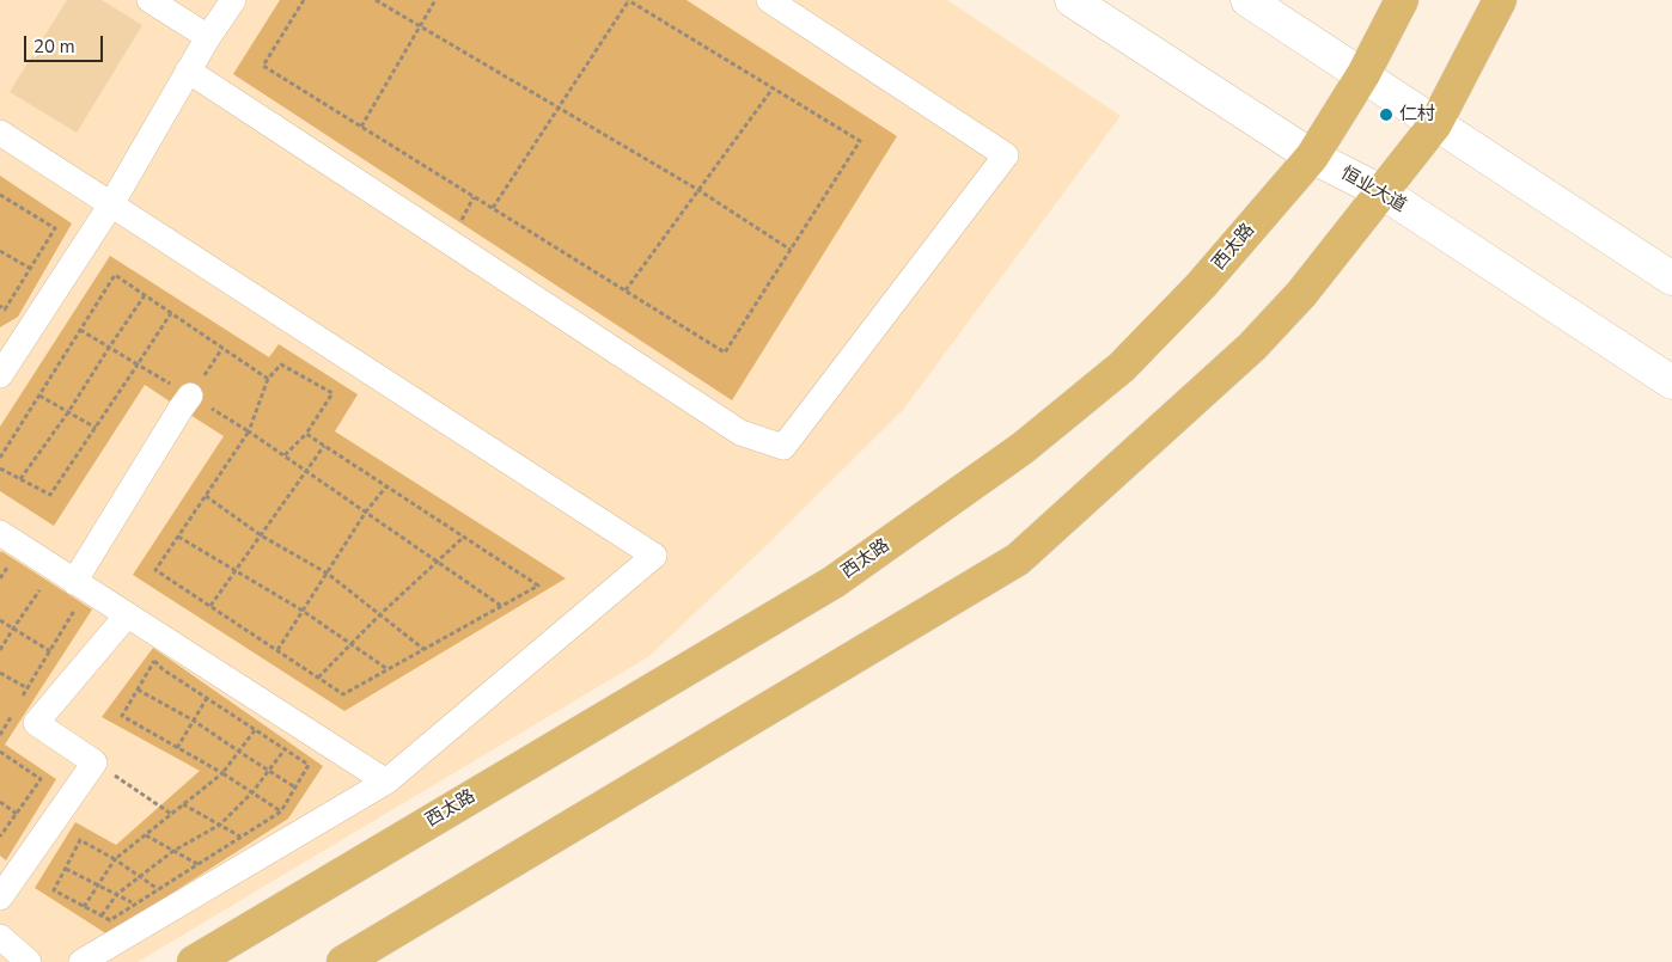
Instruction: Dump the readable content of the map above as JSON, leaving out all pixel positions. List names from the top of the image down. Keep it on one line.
{"streets":{"main road":["西太路"],"street":["恒业大道"]},"crossings":[["恒业大道","西太路"]],"places":["仁村"],"scale_bar":"20 m"}
